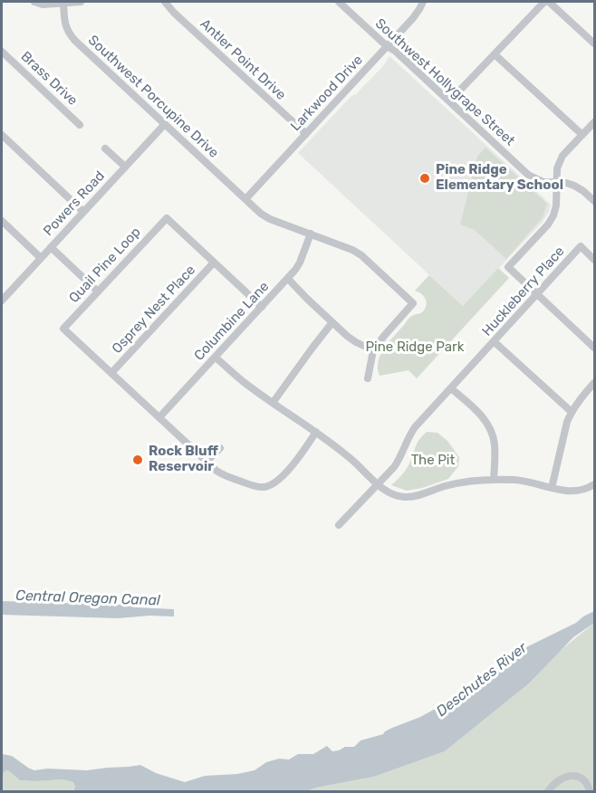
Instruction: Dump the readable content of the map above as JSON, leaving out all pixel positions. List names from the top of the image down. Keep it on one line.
{"streets":{"street":["Antler Point Drive","Brass Drive","Southwest Hollygrape Street","Larkwood Drive","Southwest Porcupine Drive","Powers Road","Quail Pine Loop","Huckleberry Place","Osprey Nest Place","Columbine Lane"]},"crossings":[["Antler Point Drive","Larkwood Drive"],["Southwest Hollygrape Street","Larkwood Drive"],["Larkwood Drive","Southwest Porcupine Drive"],["Southwest Porcupine Drive","Powers Road"],["Southwest Porcupine Drive","Columbine Lane"],["Quail Pine Loop","Osprey Nest Place"],["Quail Pine Loop","Columbine Lane"]],"water":["Central Oregon Canal","Deschutes River"],"parks":["Pine Ridge Park","The Pit"],"places":["Pine Ridge Elementary School","Rock Bluff Reservoir"]}
